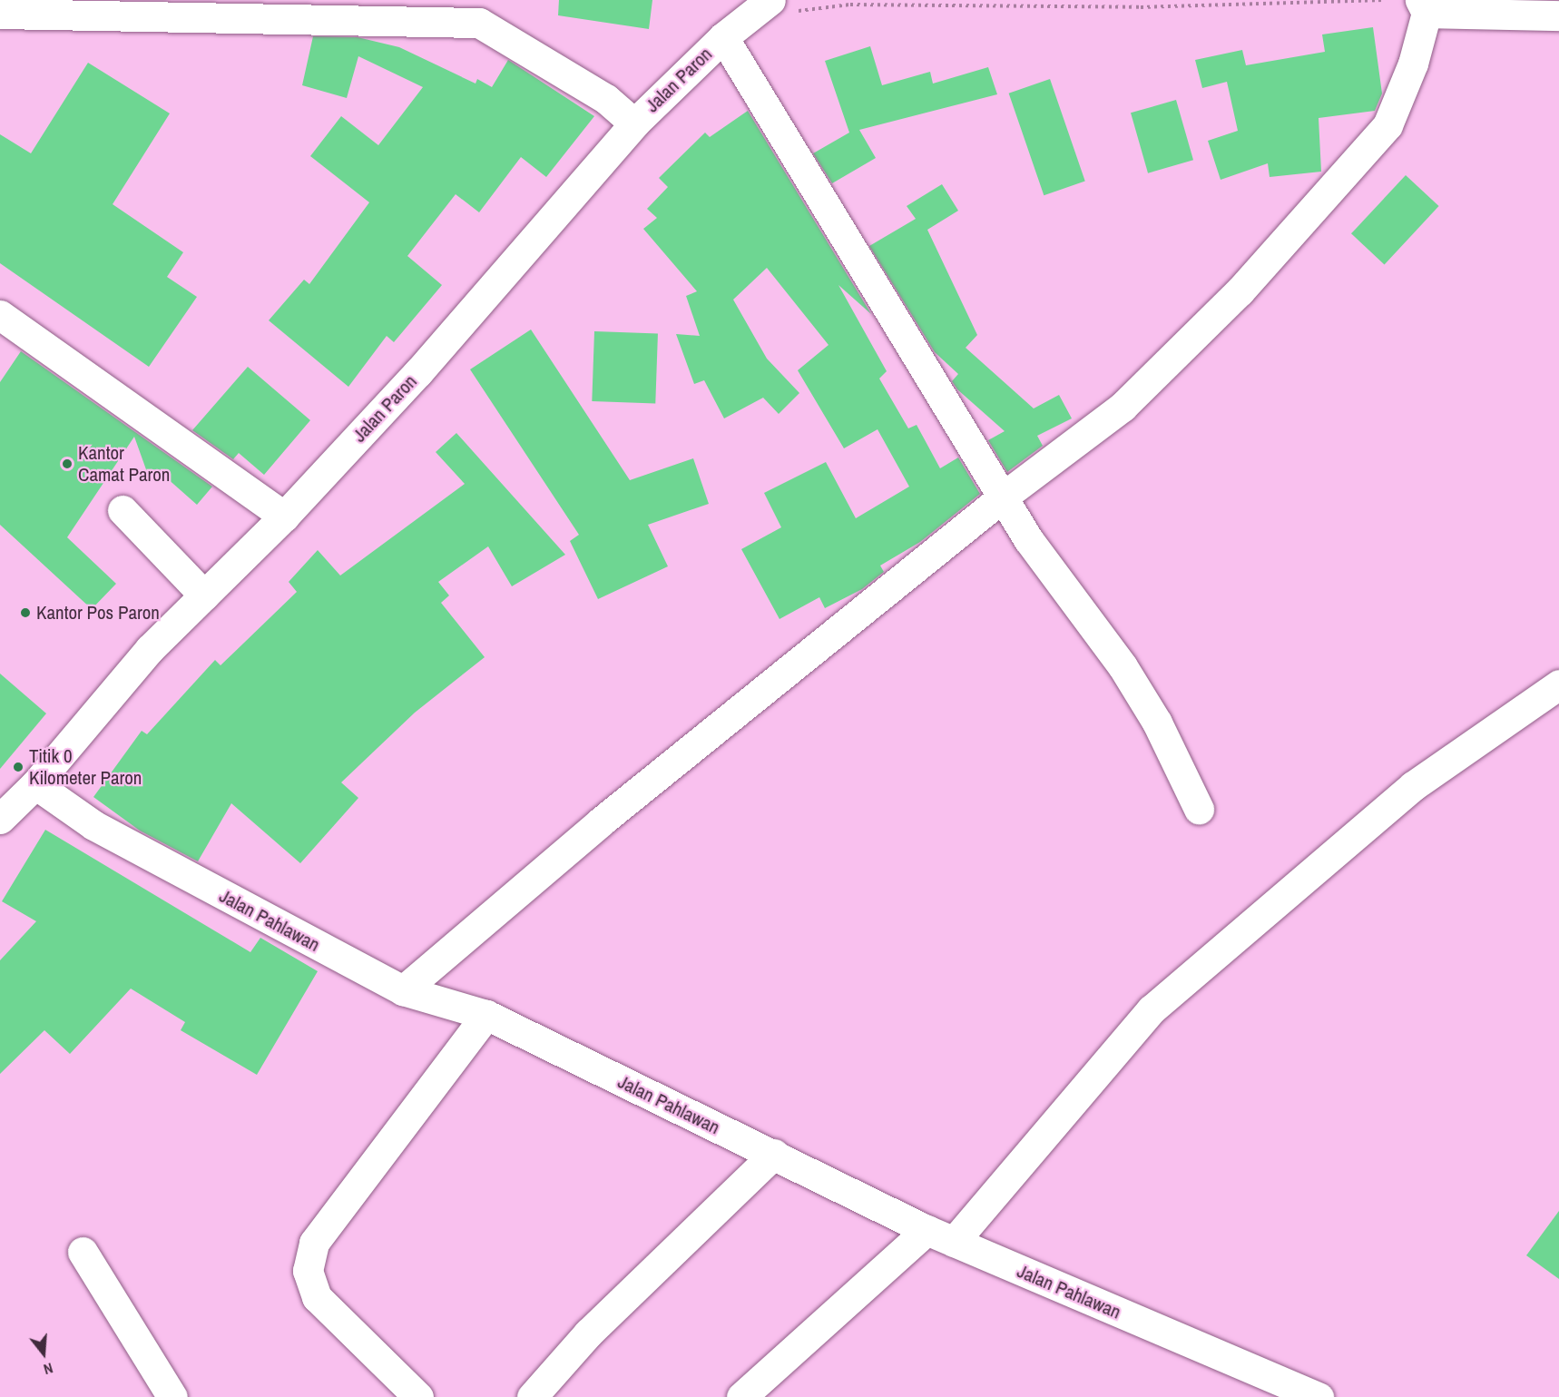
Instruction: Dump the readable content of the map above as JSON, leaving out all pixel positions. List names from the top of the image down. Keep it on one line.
{"streets":{"street":["Jalan Paron","Jalan Pahlawan"]},"crossings":[["Jalan Paron","Jalan Pahlawan"]],"places":["Kantor Camat Paron","Kantor Pos Paron","Titik 0 Kilometer Paron"],"north":"bottom"}
